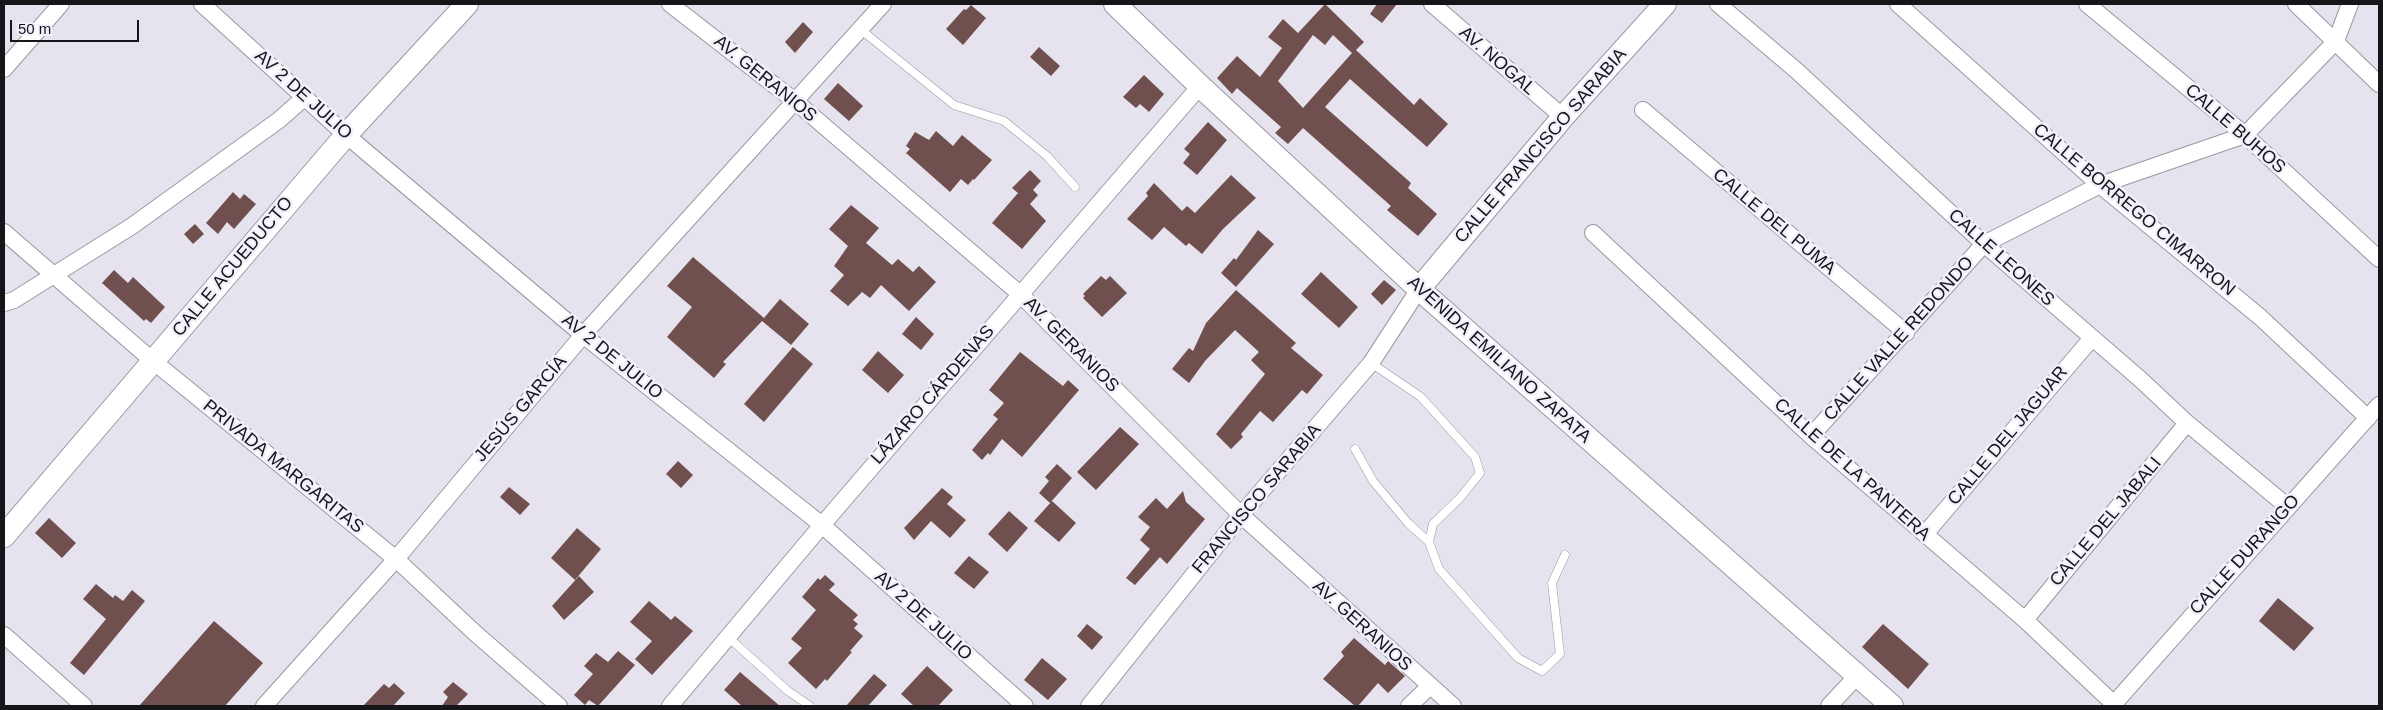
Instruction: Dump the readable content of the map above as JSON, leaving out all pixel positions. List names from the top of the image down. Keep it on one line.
{"streets":{"street":["AV. NOGAL","AV. GERANIOS","AV 2 DE JULIO","CALLE BUHOS","CALLE FRANCISCO SARABIA","CALLE BORREGO CIMARRON","CALLE DEL PUMA","CALLE LEONES","CALLE ACUEDUCTO","CALLE VALLE REDONDO","AVENIDA EMILIANO ZAPATA","LÁZARO CÁRDENAS","JESÚS GARCÍA","CALLE DEL JAGUAR","PRIVADA MARGARITAS","CALLE DE LA PANTERA","FRANCISCO SARABIA","CALLE DEL JABALI","CALLE DURANGO"]},"crossings":[["AV. NOGAL","CALLE FRANCISCO SARABIA"],["AV. GERANIOS","LÁZARO CÁRDENAS"],["AV. GERANIOS","JESÚS GARCÍA"],["AV. GERANIOS","FRANCISCO SARABIA"],["AV 2 DE JULIO","CALLE ACUEDUCTO"],["AV 2 DE JULIO","LÁZARO CÁRDENAS"],["AV 2 DE JULIO","JESÚS GARCÍA"],["CALLE BUHOS","CALLE VALLE REDONDO"],["CALLE FRANCISCO SARABIA","AVENIDA EMILIANO ZAPATA"],["CALLE FRANCISCO SARABIA","FRANCISCO SARABIA"],["CALLE BORREGO CIMARRON","CALLE VALLE REDONDO"],["CALLE BORREGO CIMARRON","CALLE DURANGO"],["CALLE DEL PUMA","CALLE VALLE REDONDO"],["CALLE LEONES","CALLE VALLE REDONDO"],["CALLE LEONES","CALLE DEL JAGUAR"],["CALLE LEONES","CALLE DEL JABALI"],["CALLE LEONES","CALLE DURANGO"],["CALLE ACUEDUCTO","PRIVADA MARGARITAS"],["CALLE VALLE REDONDO","CALLE DE LA PANTERA"],["AVENIDA EMILIANO ZAPATA","LÁZARO CÁRDENAS"],["AVENIDA EMILIANO ZAPATA","FRANCISCO SARABIA"],["JESÚS GARCÍA","PRIVADA MARGARITAS"],["CALLE DEL JAGUAR","CALLE DE LA PANTERA"],["CALLE DE LA PANTERA","CALLE DEL JABALI"],["CALLE DE LA PANTERA","CALLE DURANGO"]],"scale_bar":"50 m"}
